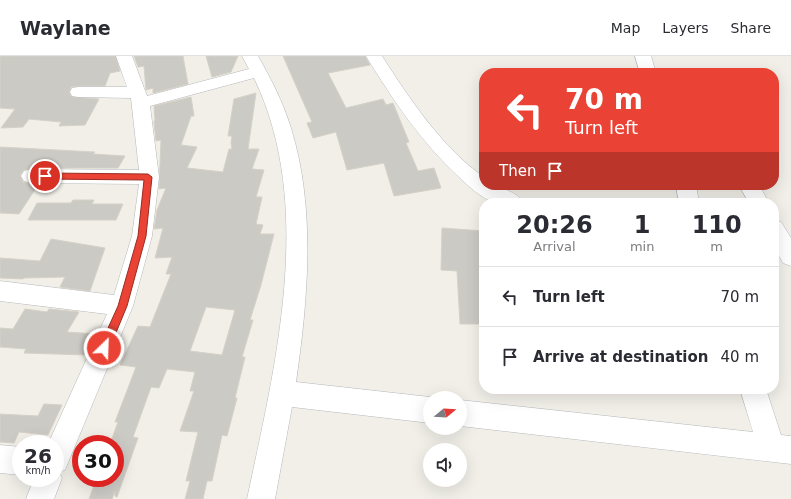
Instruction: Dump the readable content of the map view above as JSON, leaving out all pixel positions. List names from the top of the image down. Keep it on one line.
{"north":"right","page":{"header":"Waylane","nav":["Map","Layers","Share"],"turn":["70 m","Turn left"],"then":"Then","eta":["20:26","Arrival","1","min","110","m"],"list":[{"name":"Turn left","value":"70 m"},{"name":"Arrive at destination","value":"40 m"}],"speed":"26 km/h","limit":"30"}}
